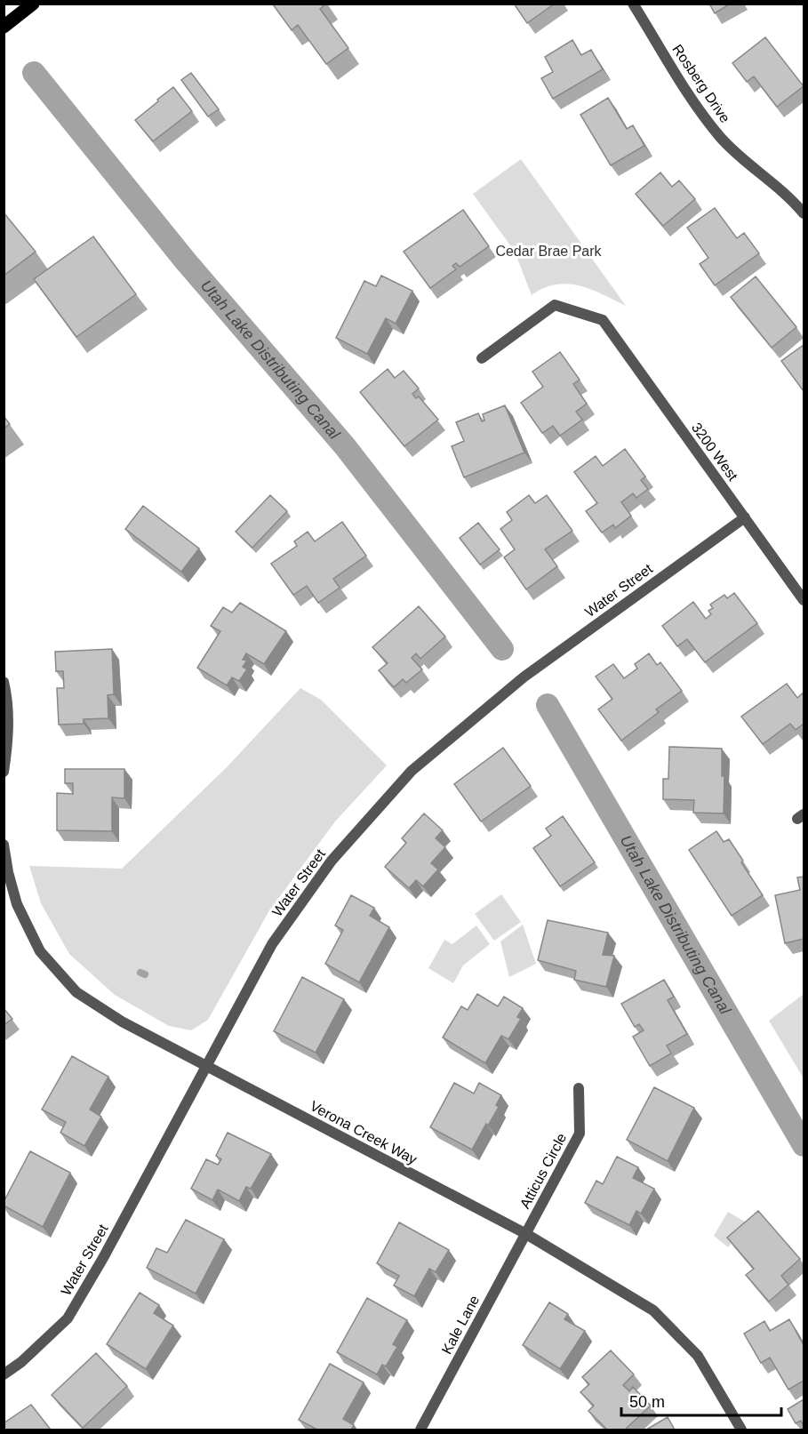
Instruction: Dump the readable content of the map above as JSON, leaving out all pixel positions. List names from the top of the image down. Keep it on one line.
{"streets":{"street":["Rosberg Drive","3200 West","Water Street","Verona Creek Way","Atticus Circle","Kale Lane"]},"crossings":[["3200 West","Water Street"],["Water Street","Verona Creek Way"],["Verona Creek Way","Atticus Circle"],["Verona Creek Way","Kale Lane"],["Atticus Circle","Kale Lane"]],"water":["Utah Lake Distributing Canal"],"parks":["Cedar Brae Park"],"scale_bar":"50 m"}
